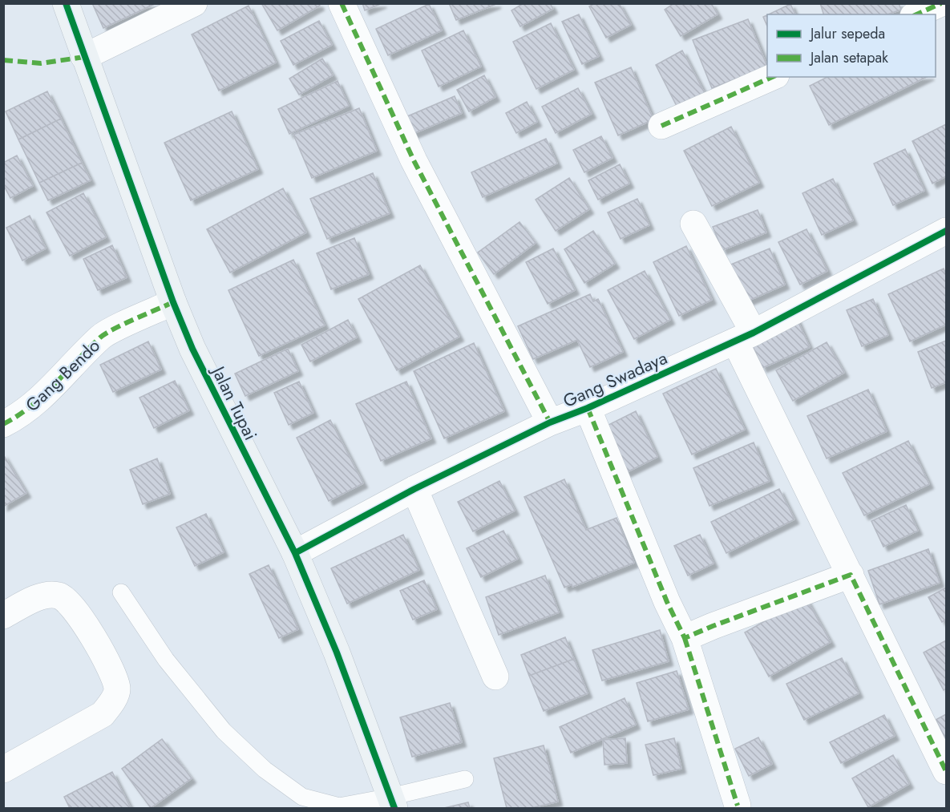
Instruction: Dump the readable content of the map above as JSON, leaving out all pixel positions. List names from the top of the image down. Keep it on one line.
{"streets":{"street":["Gang Bendo","Gang Swadaya","Jalan Tupai"]},"crossings":[["Gang Bendo","Jalan Tupai"],["Gang Swadaya","Jalan Tupai"]],"legend":["Jalur sepeda","Jalan setapak"]}
